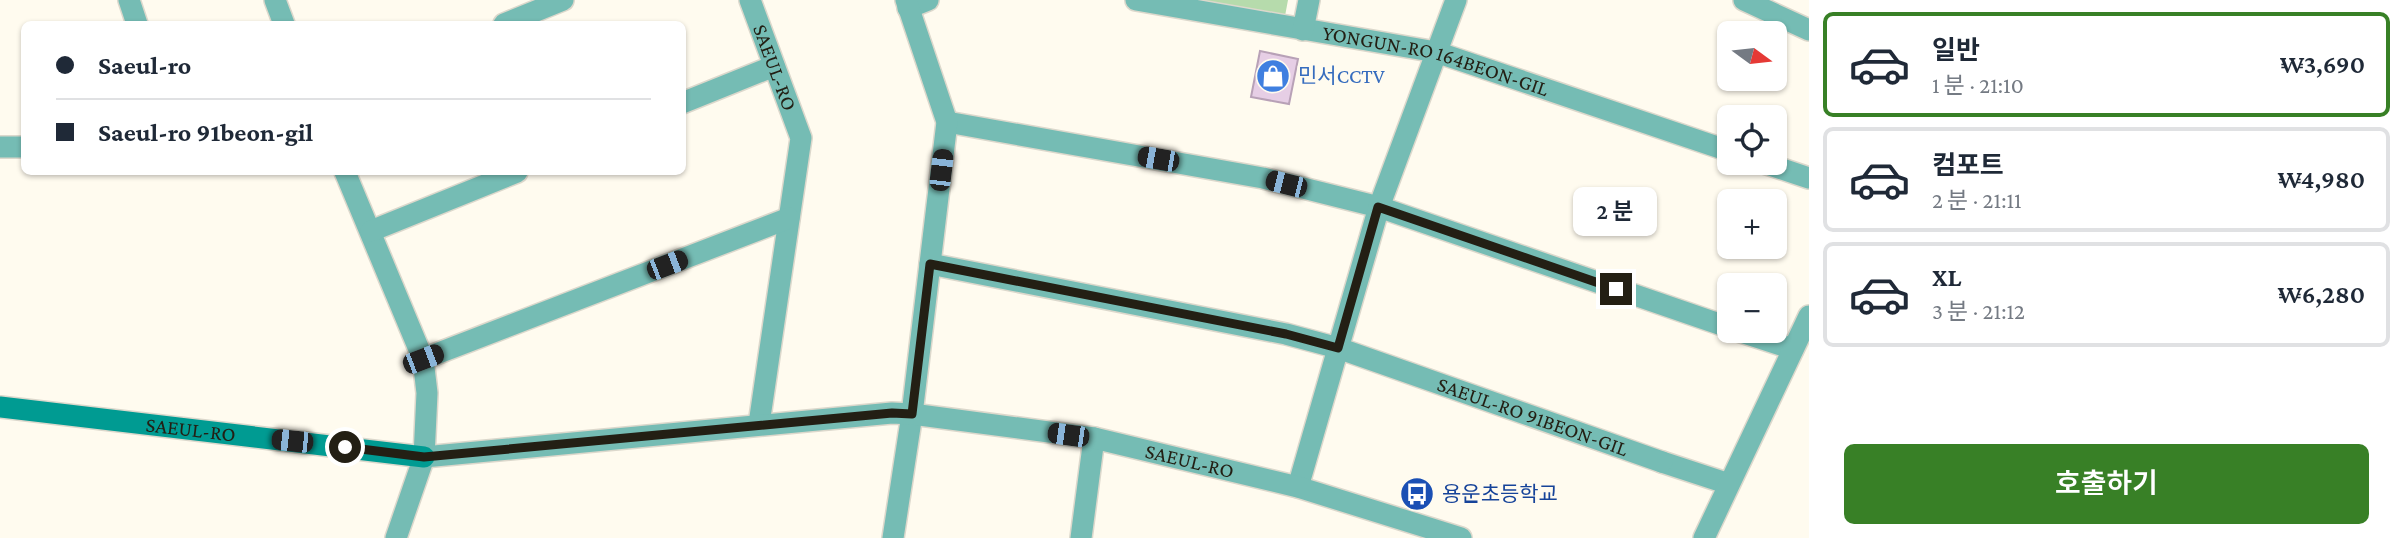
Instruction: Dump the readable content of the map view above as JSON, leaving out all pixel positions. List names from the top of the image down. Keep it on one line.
{"streets":{"main road":["SAEUL-RO"],"street":["YONGUN-RO 164BEON-GIL","SAEUL-RO 91BEON-GIL"]},"places":{"shop":["민서CCTV"],"bus stop":["용운초등학교"]},"north":"right","page":{"list":[{"name":"일반","note":"1 분 · 21:10","value":"₩3,690"},{"name":"컴포트","note":"2 분 · 21:11","value":"₩4,980"},{"name":"XL","note":"3 분 · 21:12","value":"₩6,280"}],"map_buttons":["+","−"],"banner":["Saeul-ro","Saeul-ro 91beon-gil"],"bubble":"2 분","buttons":"호출하기"}}
